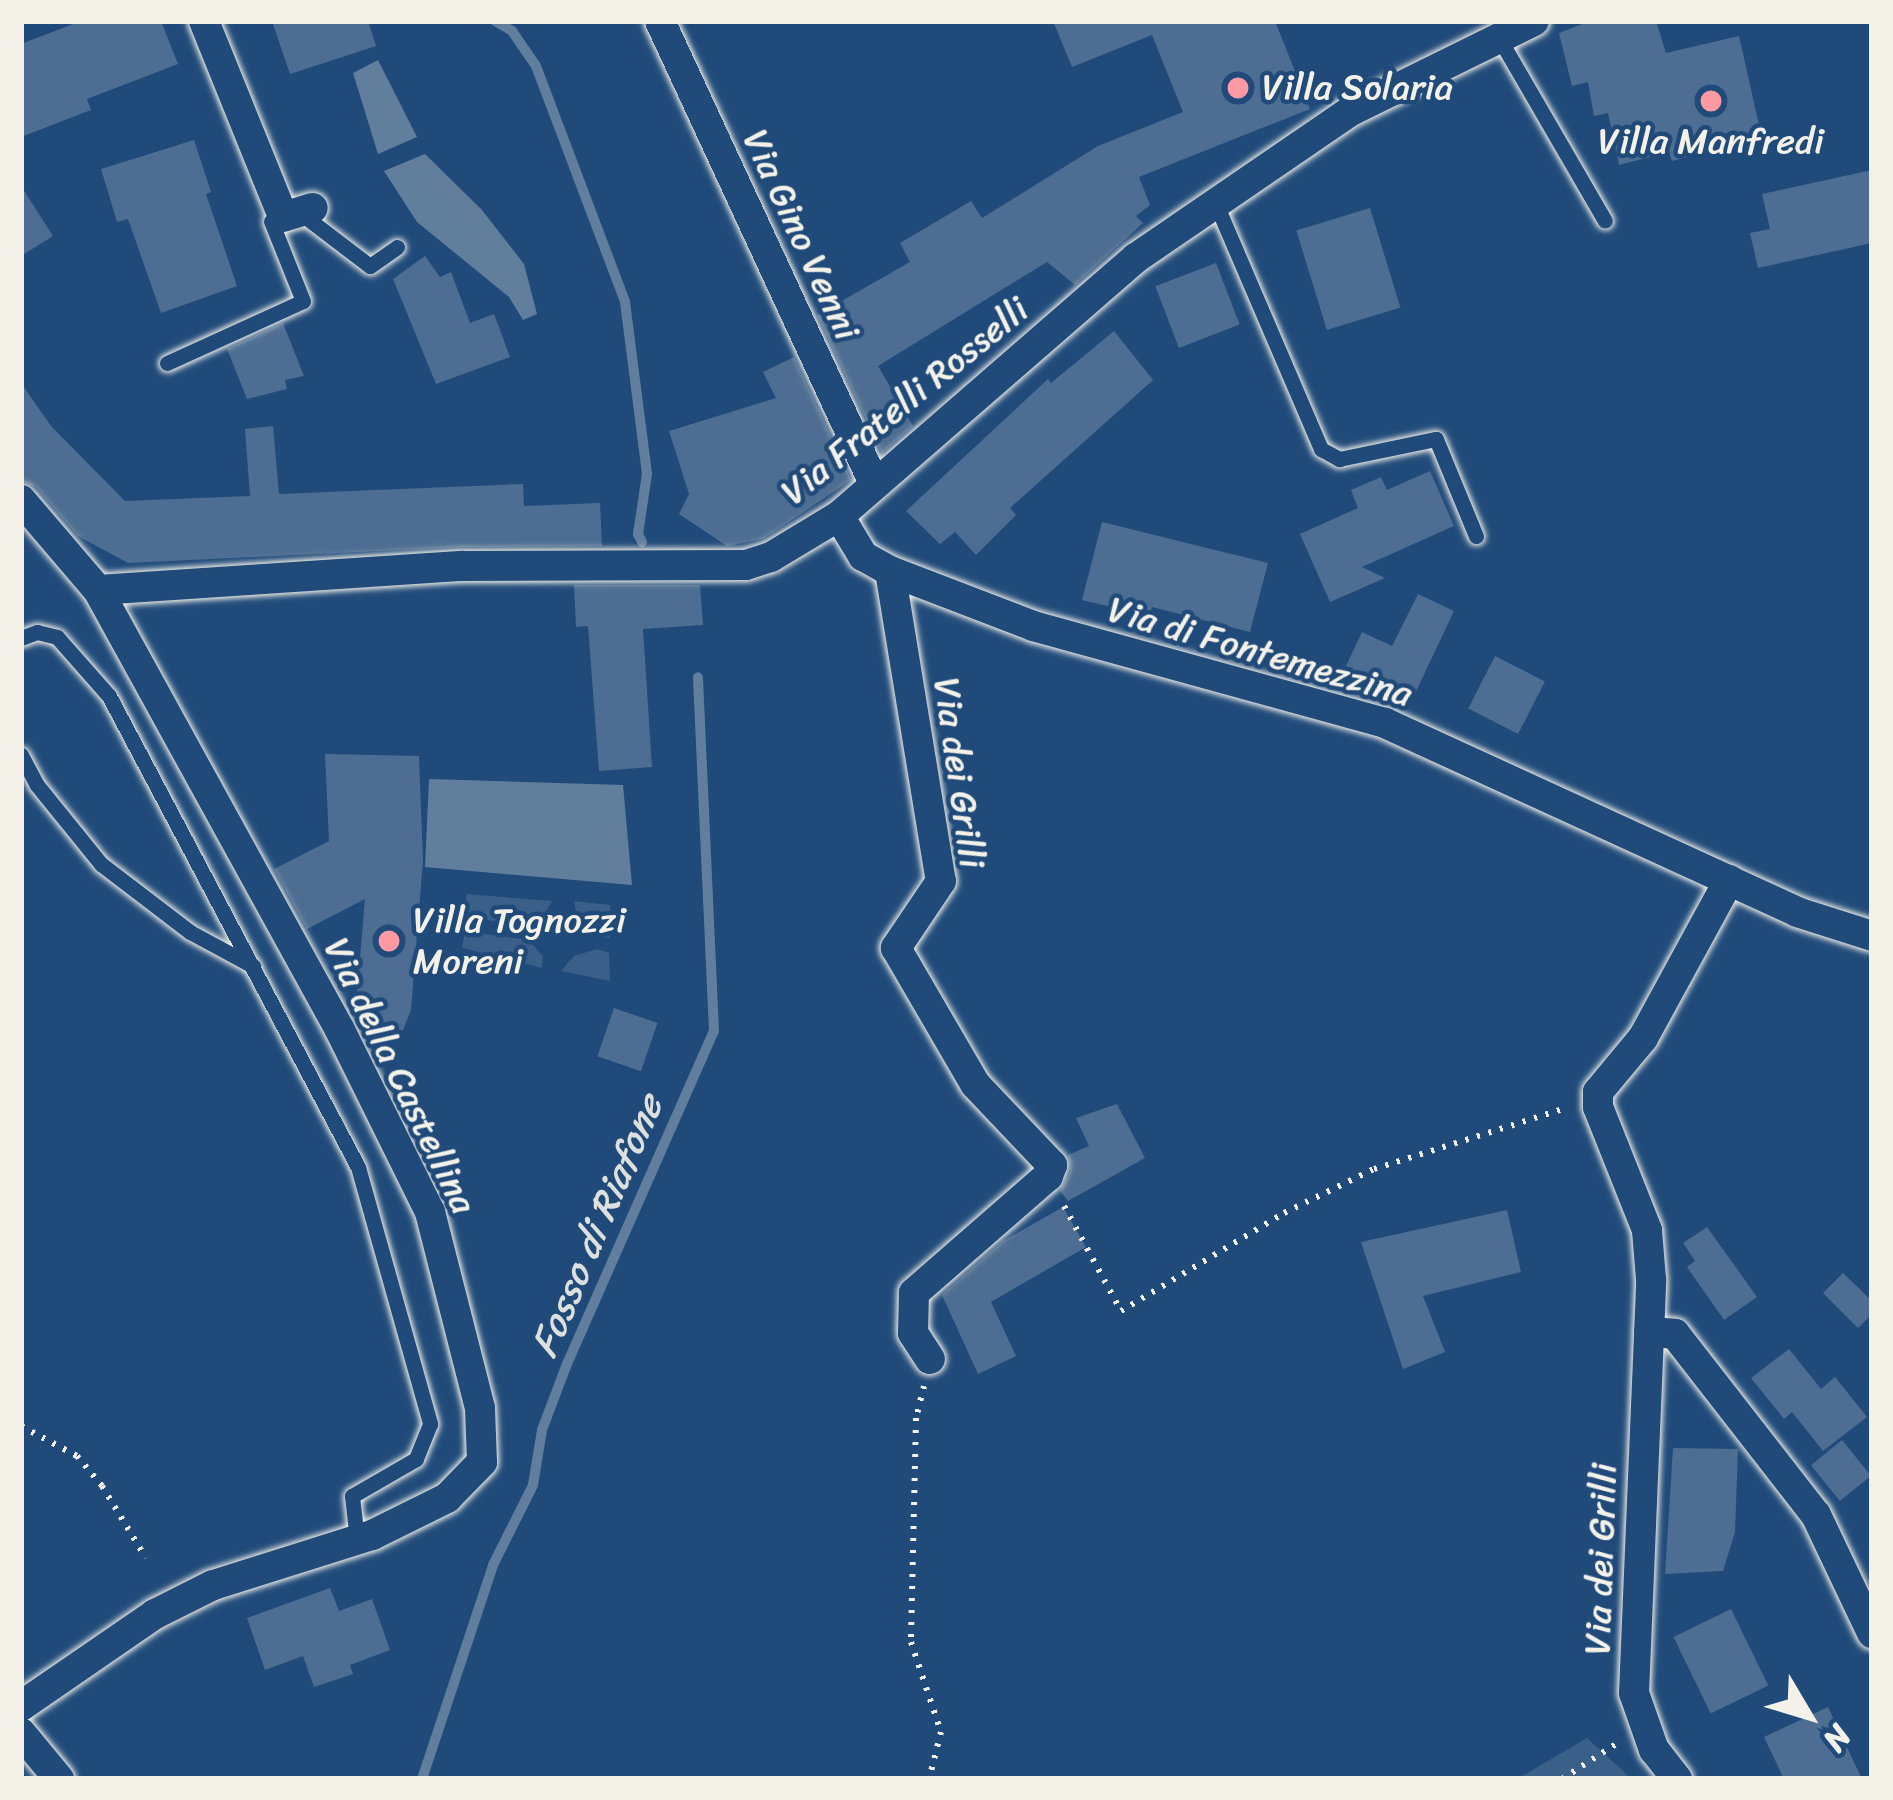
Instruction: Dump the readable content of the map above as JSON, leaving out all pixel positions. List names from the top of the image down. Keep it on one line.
{"streets":{"street":["Via Gino Venni","Via Fratelli Rosselli","Via di Fontemezzina","Via dei Grilli","Via della Castellina"]},"crossings":[["Via Gino Venni","Via Fratelli Rosselli"],["Via Fratelli Rosselli","Via di Fontemezzina"],["Via Fratelli Rosselli","Via della Castellina"],["Via di Fontemezzina","Via dei Grilli"]],"water":["Fosso di Riafone"],"places":["Villa Solaria","Villa Manfredi","Villa Tognozzi Moreni"],"north":"bottom right"}
